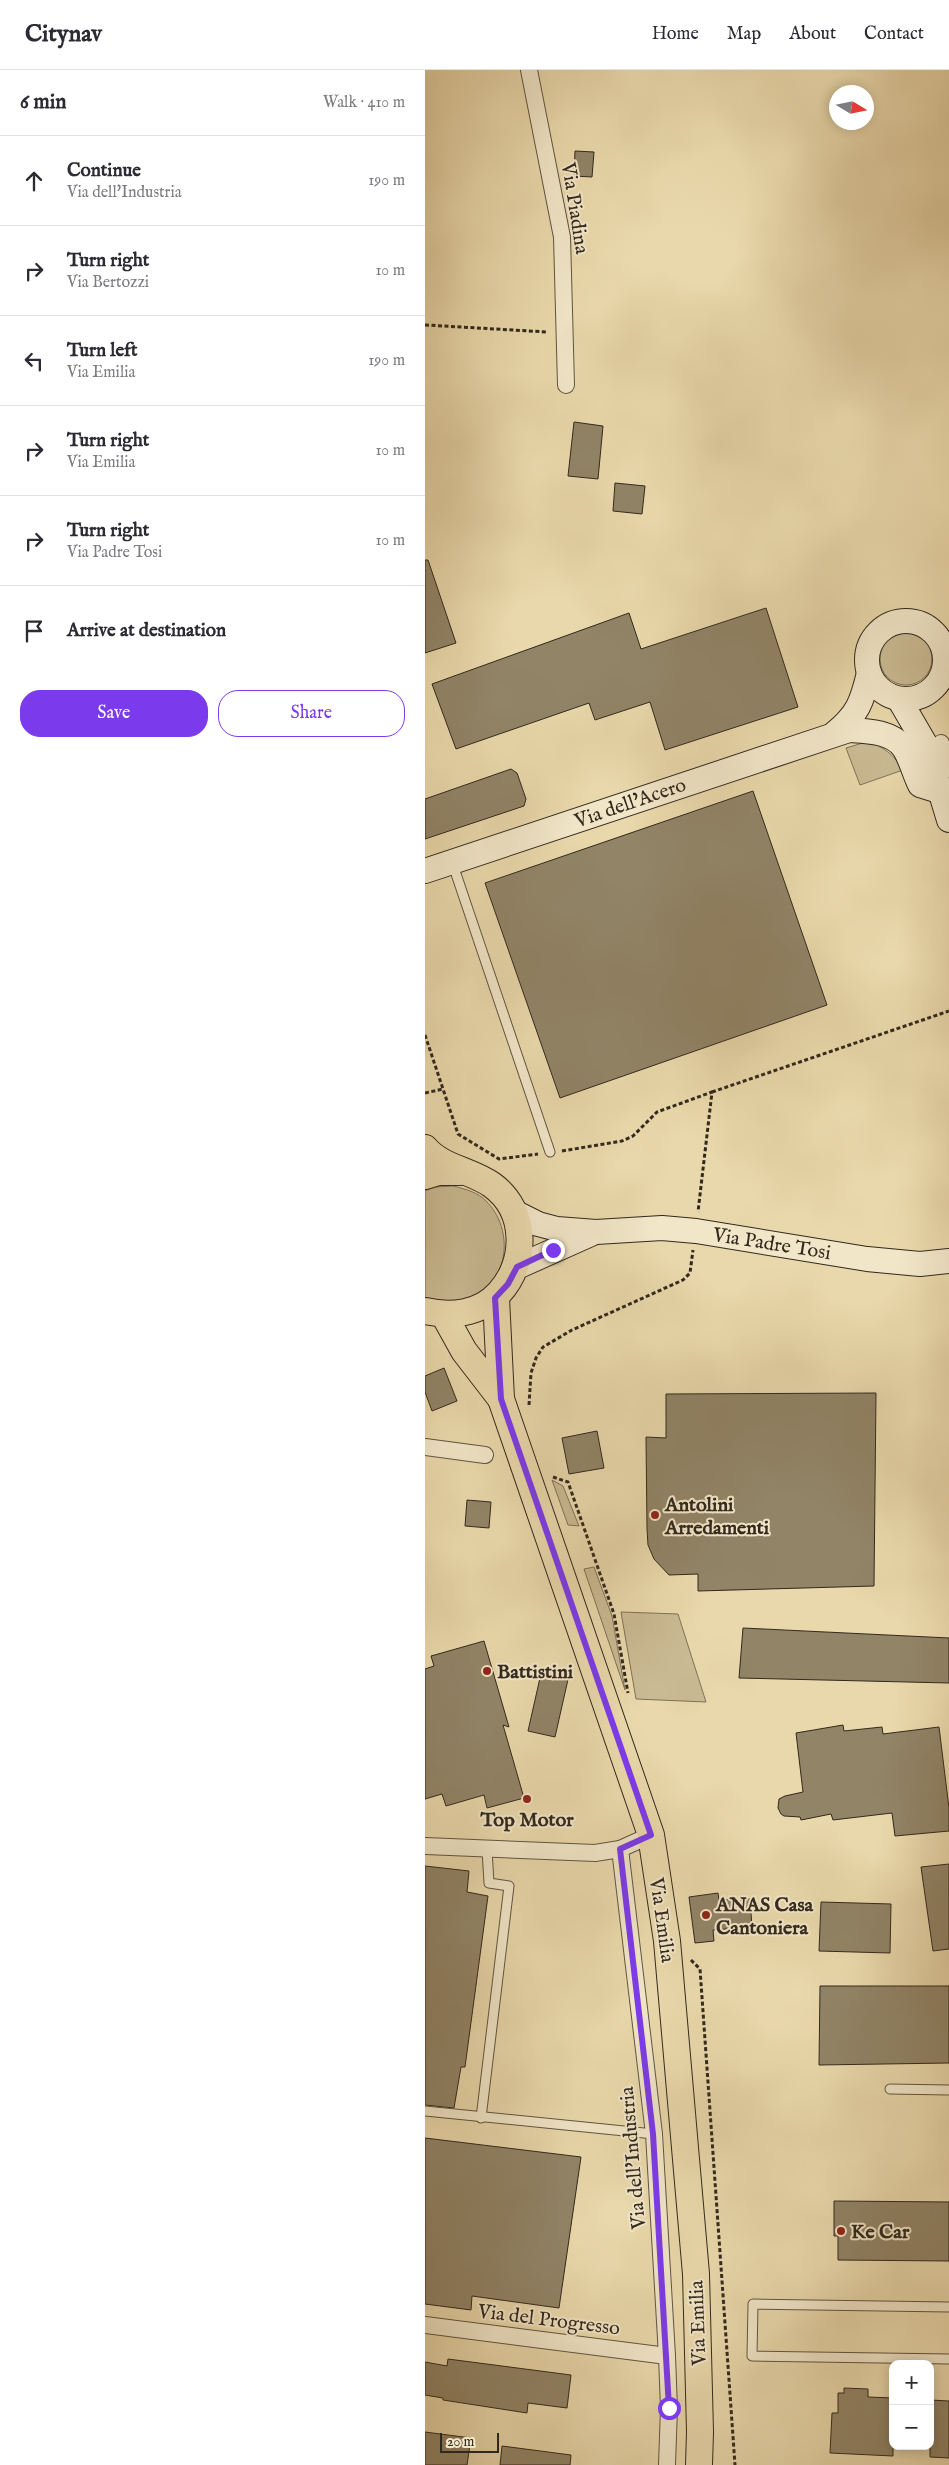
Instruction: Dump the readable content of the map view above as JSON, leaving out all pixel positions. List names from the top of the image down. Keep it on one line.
{"streets":{"main road":["Via Emilia"],"street":["Via Piadina","Via dell'Acero","Via Padre Tosi","Via dell'Industria","Via del Progresso"]},"crossings":[["Via Padre Tosi","Via Emilia"],["Via dell'Industria","Via del Progresso"]],"places":["Antolini Arredamenti","Battistini","Top Motor","ANAS Casa Cantoniera","Ke Car"],"scale_bar":"20 m","north":"right","page":{"header":"Citynav","nav":["Home","Map","About","Contact"],"heading":["6 min","Walk · 410 m"],"list":[["Continue","Via dell'Industria","190 m"],["Turn right","Via Bertozzi","10 m"],["Turn left","Via Emilia","190 m"],["Turn right","Via Emilia","10 m"],["Turn right","Via Padre Tosi","10 m"],"Arrive at destination"],"buttons":["Save","Share"],"map_buttons":["+","−"],"scale":"20 m"}}
